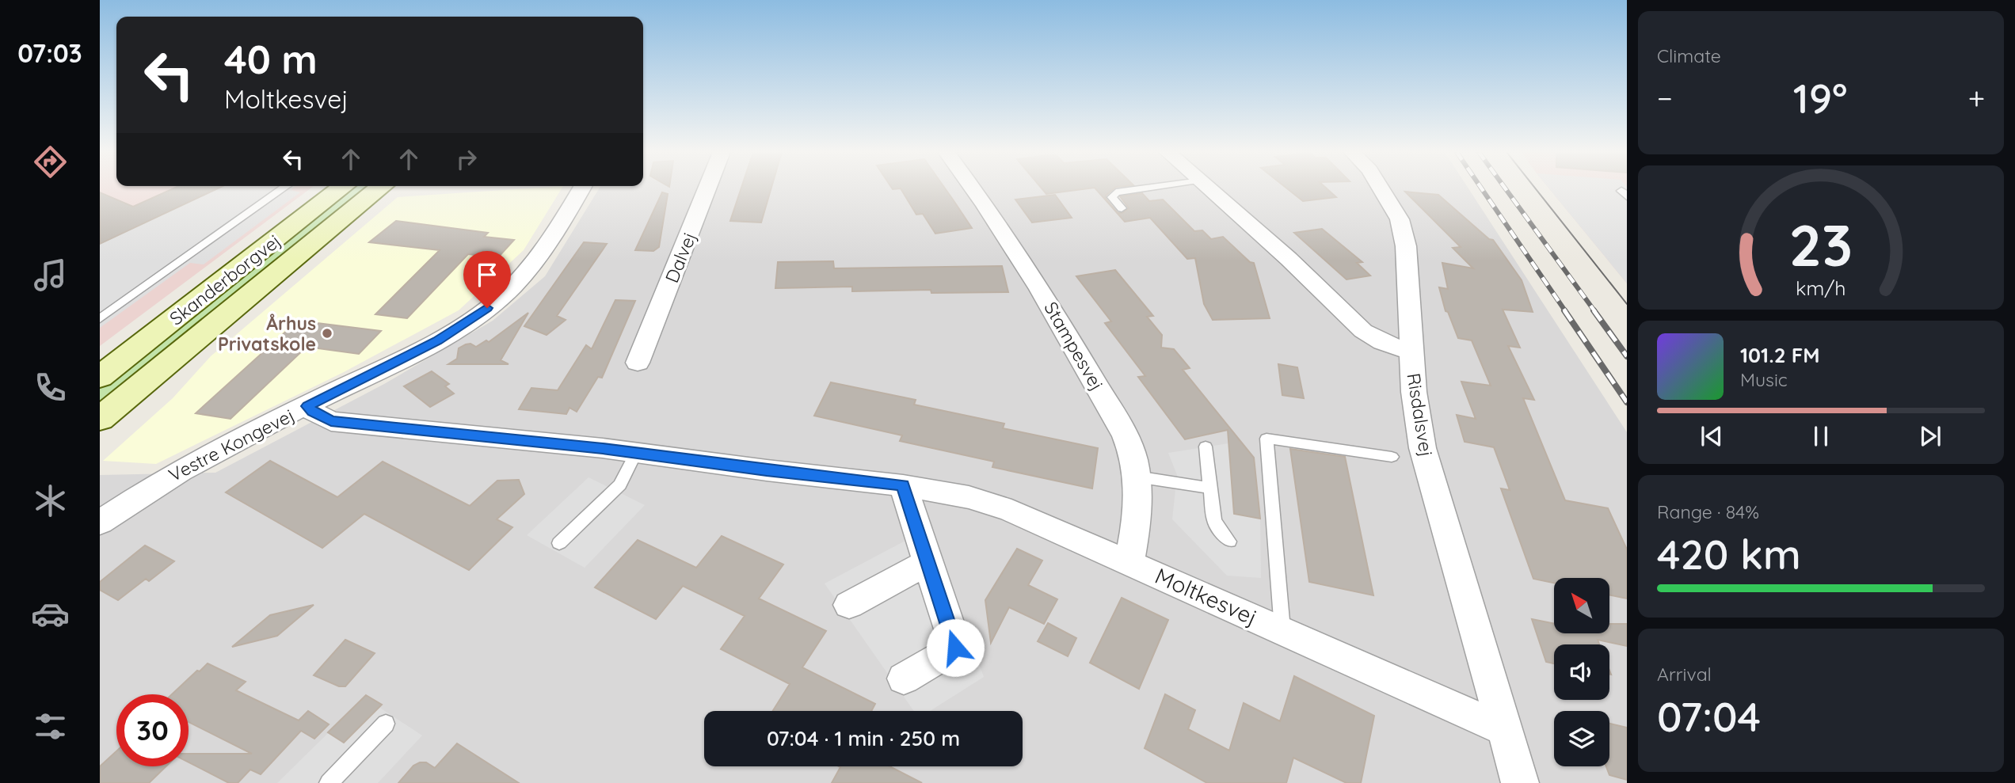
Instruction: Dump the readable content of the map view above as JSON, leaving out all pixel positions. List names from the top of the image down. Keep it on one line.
{"streets":{"main road":["Skanderborgvej"],"street":["Dalvej","Stampesvej","Risdalsvej","Vestre Kongevej","Moltkesvej"]},"crossings":[["Stampesvej","Moltkesvej"],["Risdalsvej","Moltkesvej"],["Vestre Kongevej","Moltkesvej"]],"places":["Århus Privatskole"],"north":"top left","page":{"tabs":"07:03","tile":["Climate",["Range · 84%","420 km"],["Arrival","07:04"]],"turn":["40 m","Moltkesvej"],"heat":["−","19°","+"],"song":["101.2 FM","Music"],"limit":"30","trip":"07:04 · 1 min · 250 m","gauge":["23","km/h"]}}
